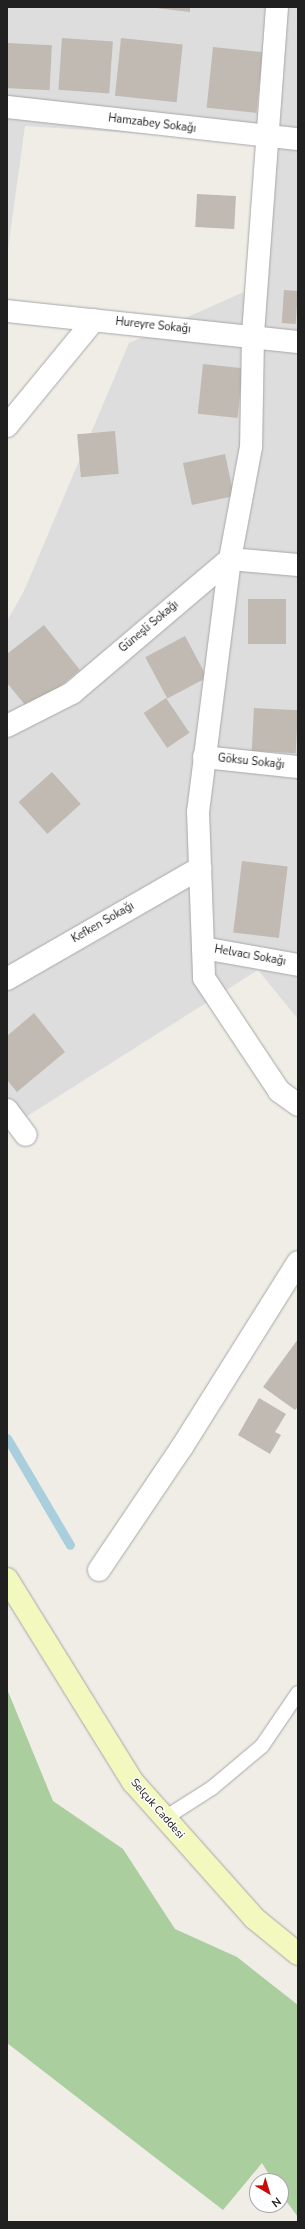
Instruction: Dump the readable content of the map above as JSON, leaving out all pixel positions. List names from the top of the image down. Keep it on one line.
{"streets":{"street":["Hamzabey Sokağı","Hureyre Sokağı","Güneşli Sokağı","Göksu Sokağı","Kefken Sokağı","Helvacı Sokağı","Selçuk Caddesi"]},"north":"bottom right"}
